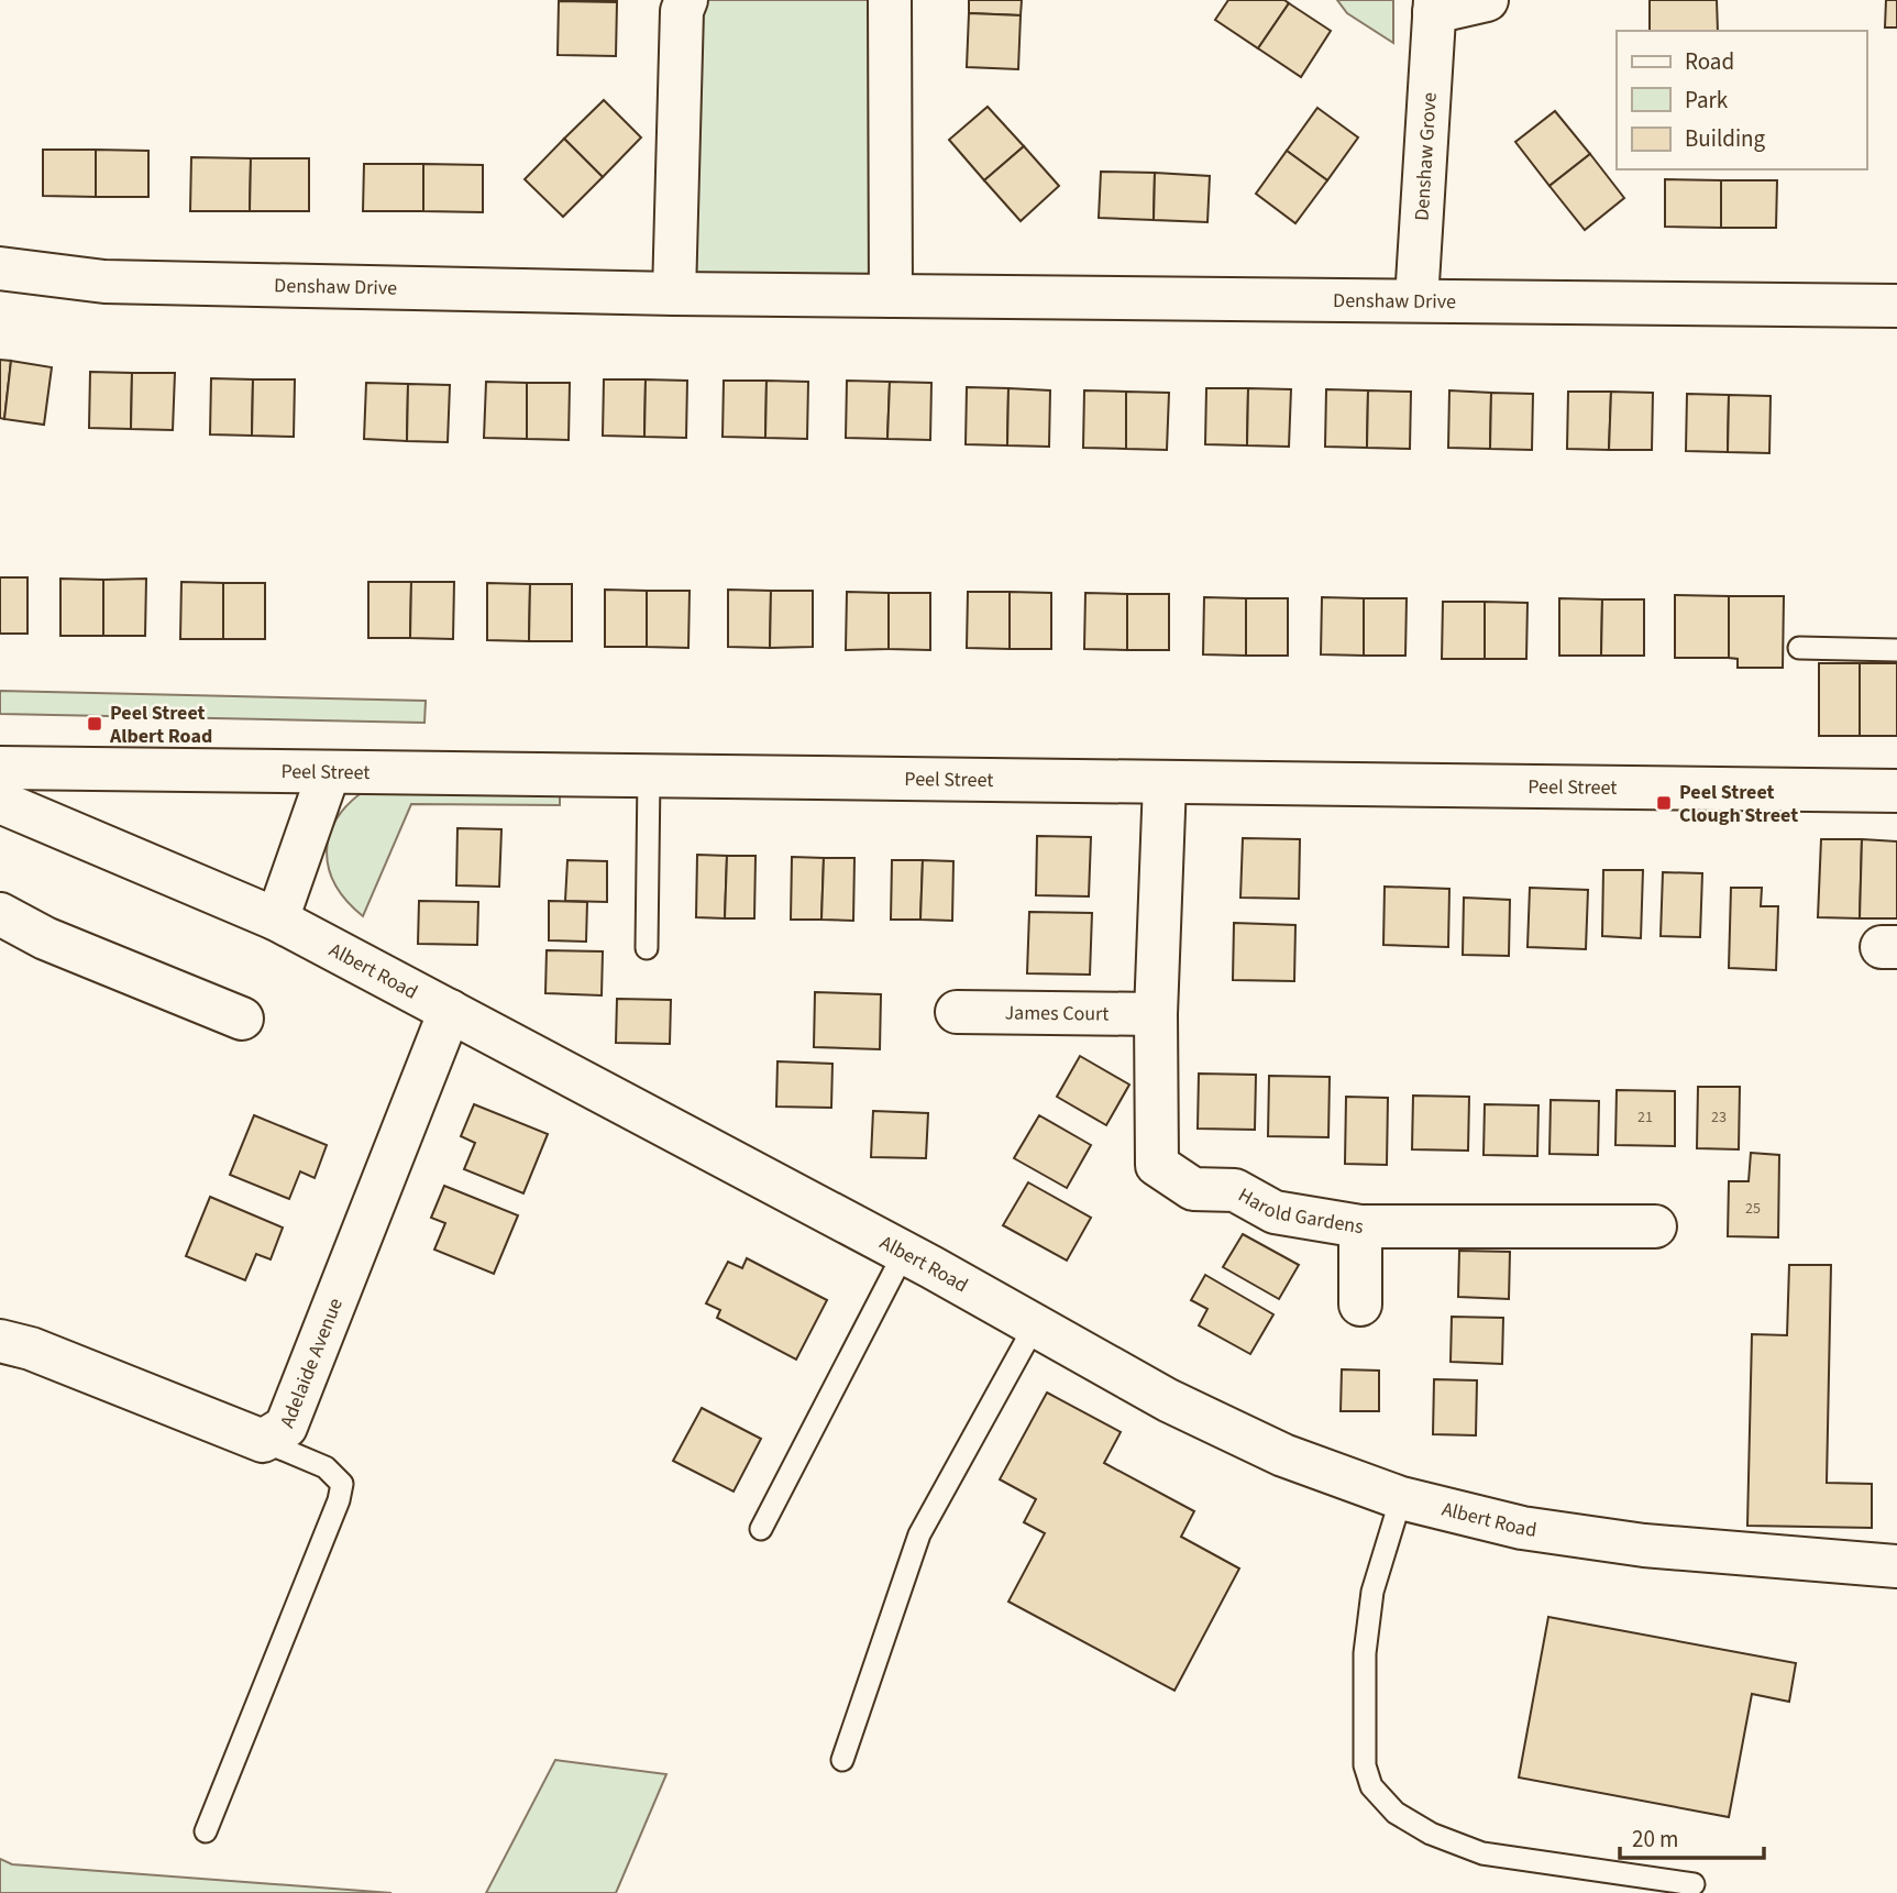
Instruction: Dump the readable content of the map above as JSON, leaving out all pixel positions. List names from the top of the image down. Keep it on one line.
{"streets":{"street":["Denshaw Grove","Denshaw Drive","Peel Street","Albert Road","James Court","Harold Gardens","Adelaide Avenue"]},"crossings":[["Denshaw Grove","Denshaw Drive"],["Peel Street","Harold Gardens"],["Albert Road","Adelaide Avenue"],["James Court","Harold Gardens"]],"places":{"transit":["Peel Street Albert Road","Peel Street Clough Street"]},"house_numbers":["21","23","25"],"legend":["Road","Park","Building"],"scale_bar":"20 m"}
